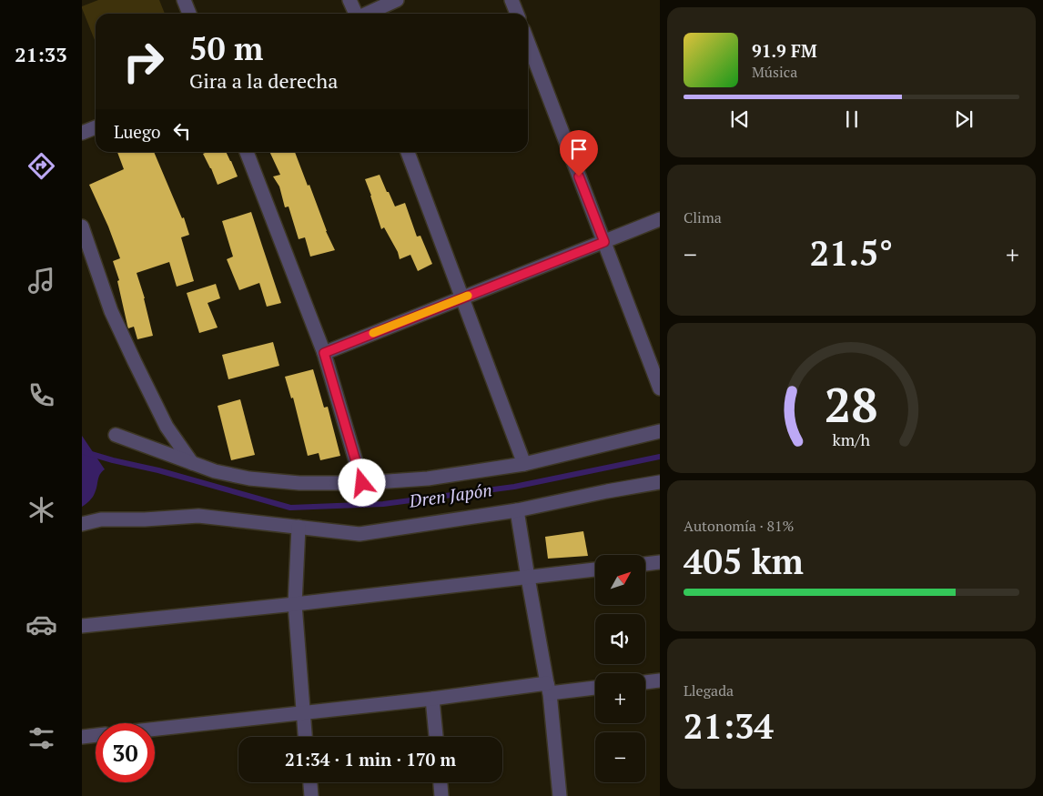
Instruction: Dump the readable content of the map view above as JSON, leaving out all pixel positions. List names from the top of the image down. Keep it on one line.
{"water":["Dren Japón"],"north":"top right","page":{"tabs":"21:33","turn":["50 m","Gira a la derecha"],"song":["91.9 FM","Música"],"then":"Luego","tile":["Clima",["Autonomía · 81%","405 km"],["Llegada","21:34"]],"heat":["−","21.5°","+"],"map_buttons":["+","−"],"limit":"30","trip":"21:34 · 1 min · 170 m","gauge":["28","km/h"]}}
